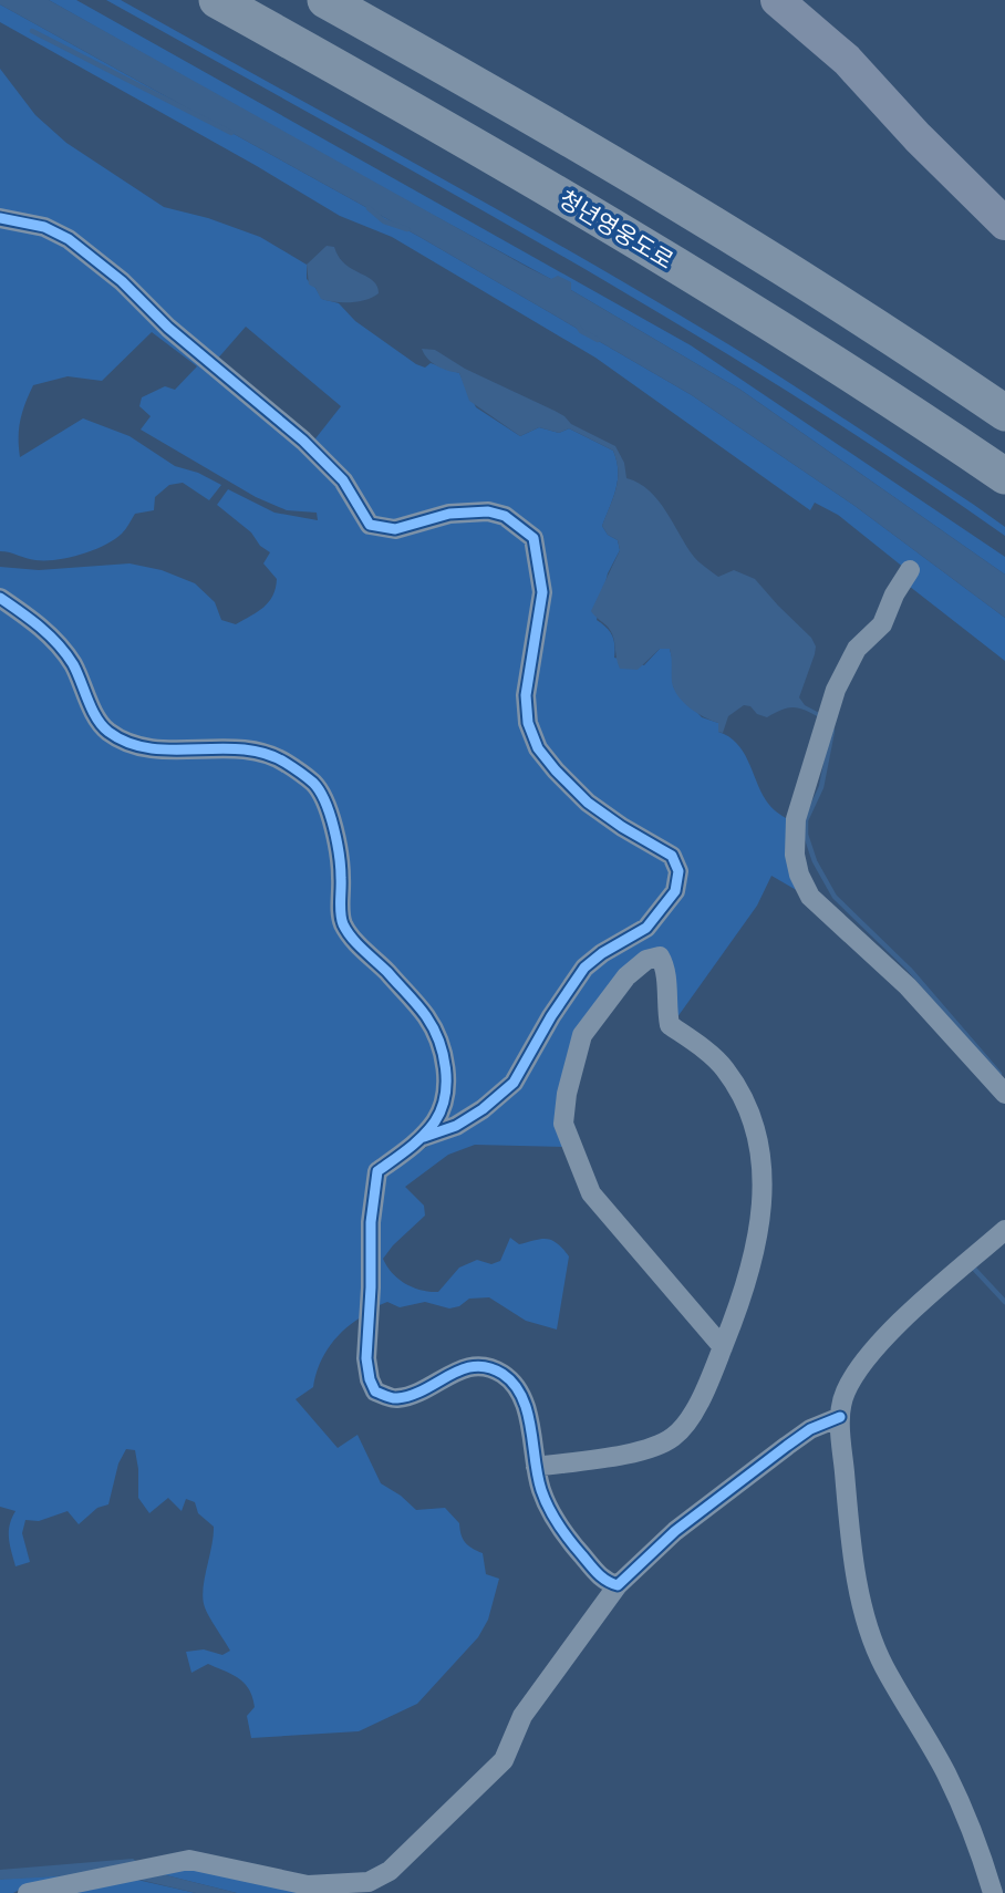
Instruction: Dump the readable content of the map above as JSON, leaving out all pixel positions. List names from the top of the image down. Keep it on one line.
{"streets":{"highway":["청년영웅도로"]}}
